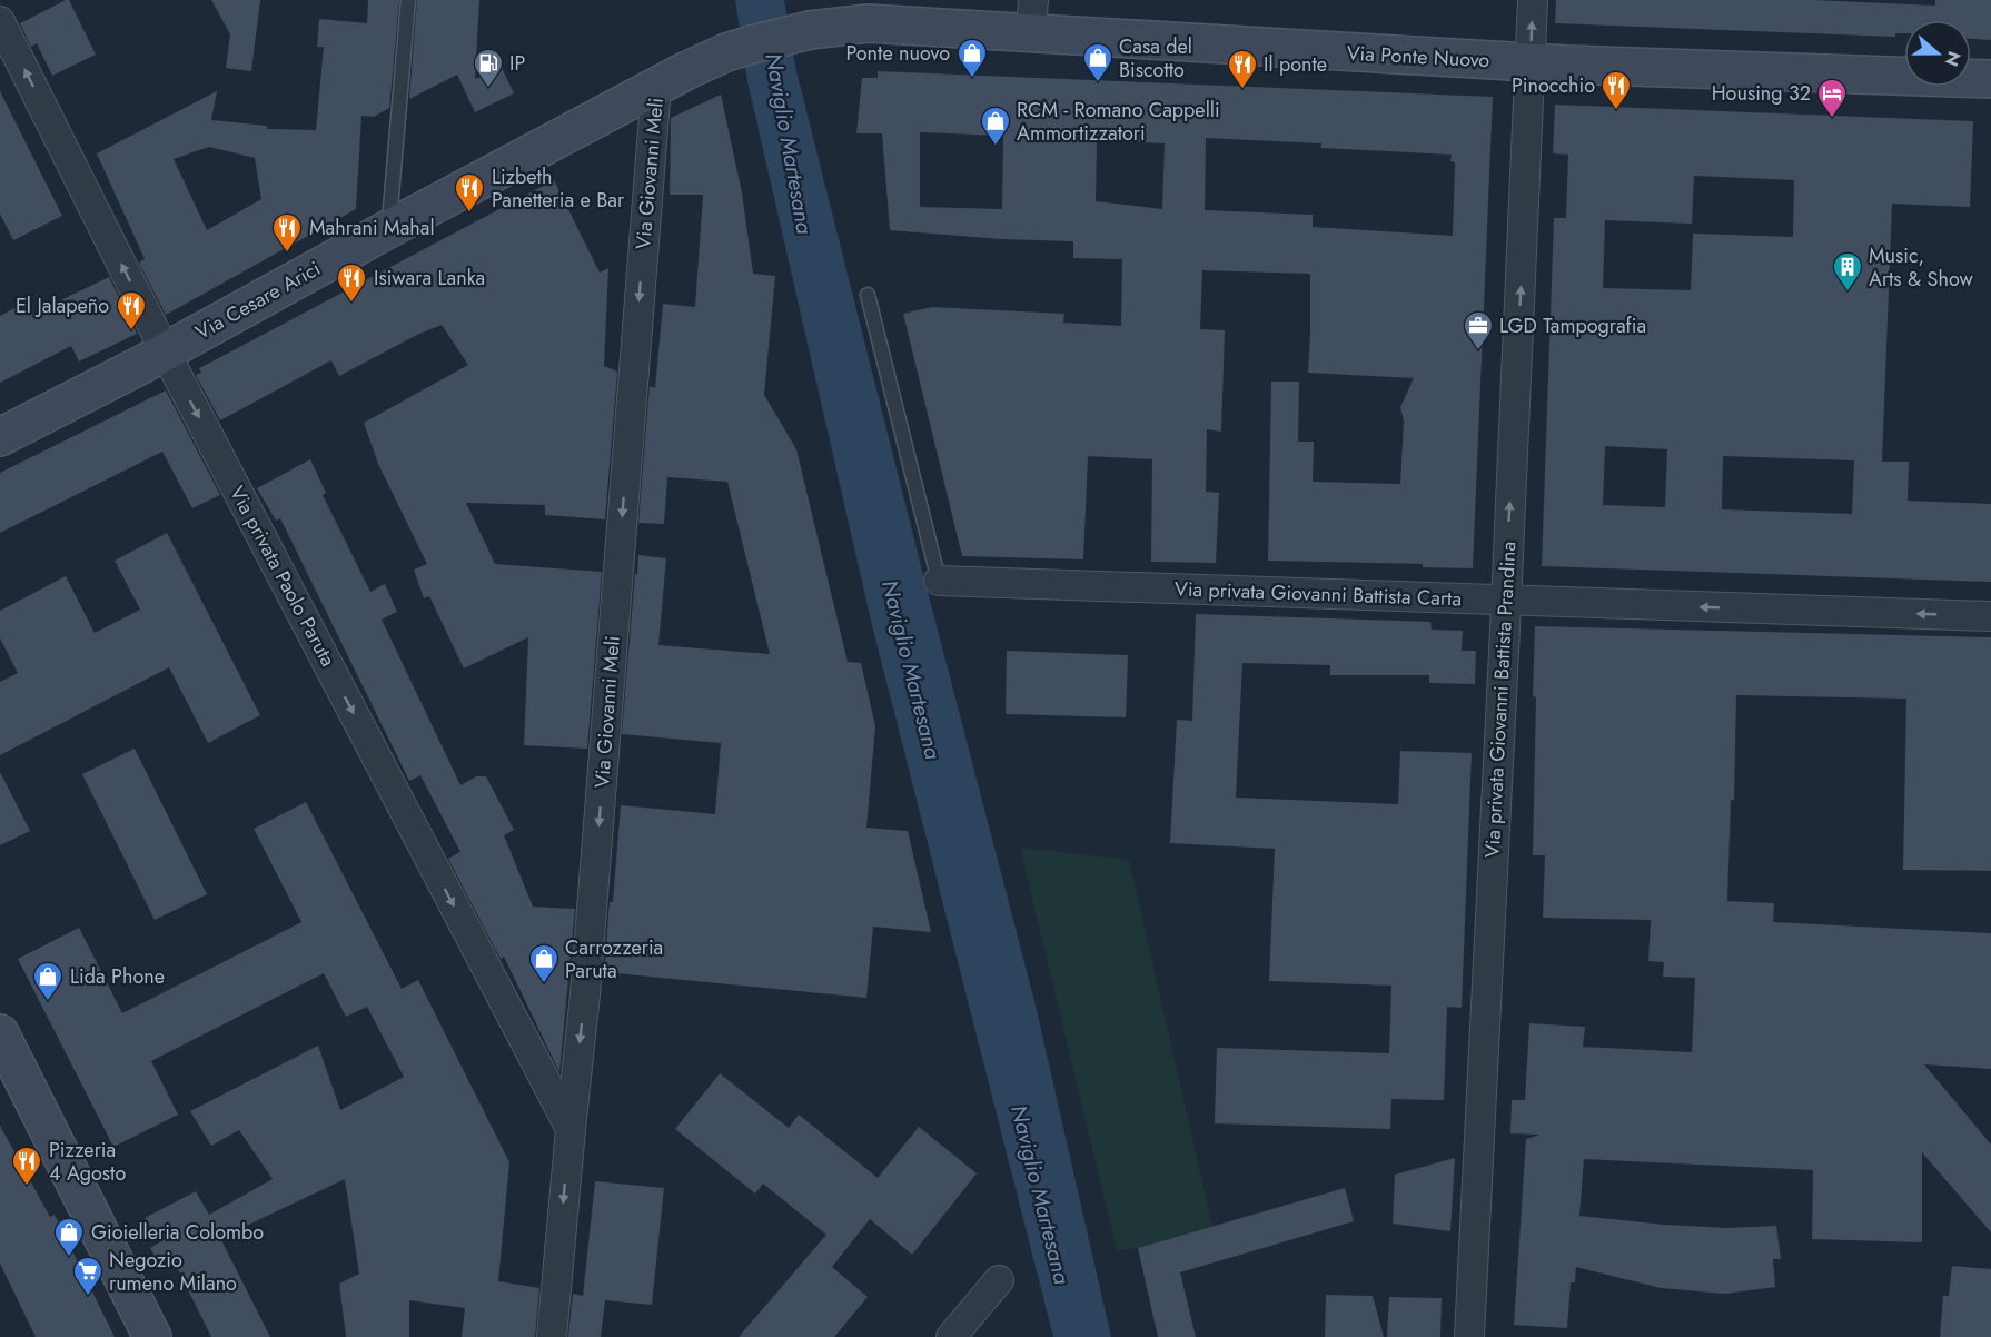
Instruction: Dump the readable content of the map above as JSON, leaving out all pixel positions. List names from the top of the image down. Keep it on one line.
{"streets":{"street":["Via Ponte Nuovo","Via Giovanni Meli","Via Cesare Arici","Via privata Paolo Paruta","Via privata Giovanni Battista Carta","Via privata Giovanni Battista Prandina"]},"crossings":[["Via Ponte Nuovo","Via Giovanni Meli"],["Via Ponte Nuovo","Via Cesare Arici"],["Via Ponte Nuovo","Via privata Giovanni Battista Prandina"],["Via Giovanni Meli","Via Cesare Arici"],["Via Giovanni Meli","Via privata Paolo Paruta"],["Via Cesare Arici","Via privata Paolo Paruta"],["Via privata Giovanni Battista Carta","Via privata Giovanni Battista Prandina"]],"one_way":["Via Giovanni Meli","Via privata Giovanni Battista Carta","Via privata Giovanni Battista Prandina"],"water":["Naviglio Martesana"],"places":{"shop":["Ponte nuovo","Casa del Biscotto","RCM - Romano Cappelli Ammortizzatori","Carrozzeria Paruta","Lida Phone","Gioielleria Colombo"],"fuel station":["IP"],"restaurant":["Il ponte","Pinocchio","Lizbeth Panetteria e Bar","Mahrani Mahal","Isiwara Lanka","El Jalapeño","Pizzeria 4 Agosto"],"hotel":["Housing 32"],"building":["Music, Arts & Show"],"office":["LGD Tampografia"],"supermarket":["Negozio rumeno Milano"]},"north":"right"}
